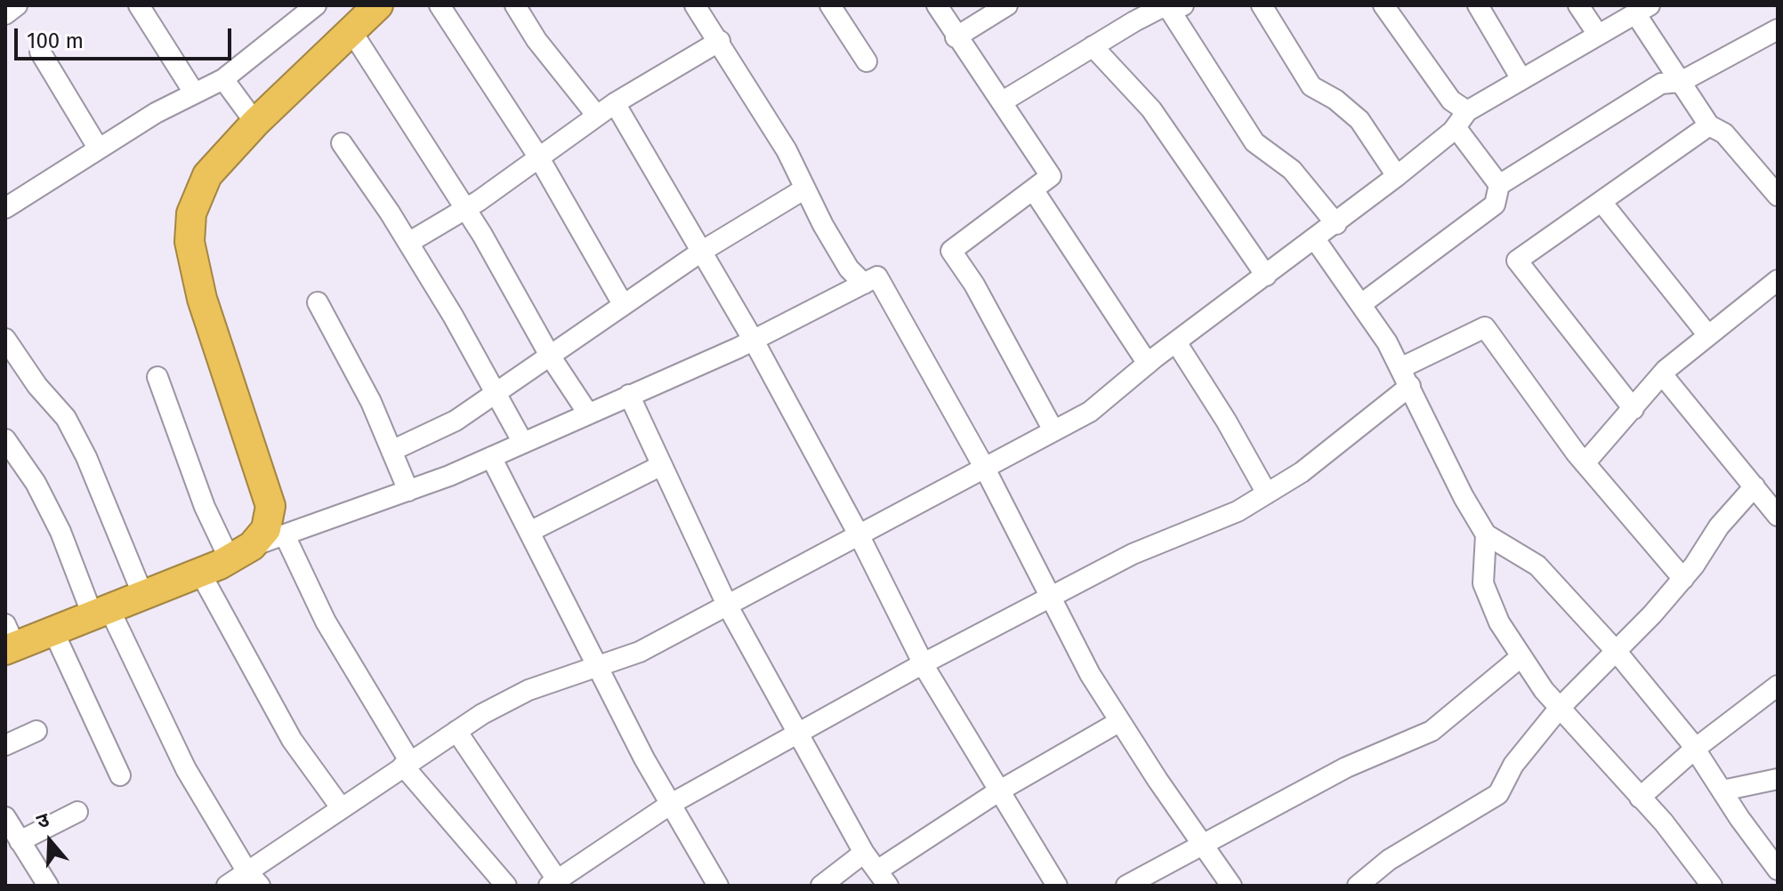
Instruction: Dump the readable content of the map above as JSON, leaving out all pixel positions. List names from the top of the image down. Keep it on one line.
{"scale_bar":"100 m","north":"top"}
